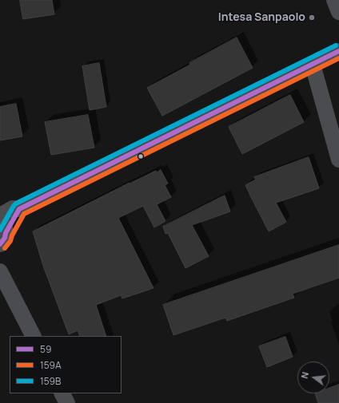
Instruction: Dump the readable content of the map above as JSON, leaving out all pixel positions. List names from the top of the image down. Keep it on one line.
{"places":["Intesa Sanpaolo"],"lines":["transit line 159B","transit line 59","transit line 159A"],"legend":["59","159A","159B"],"north":"left"}
